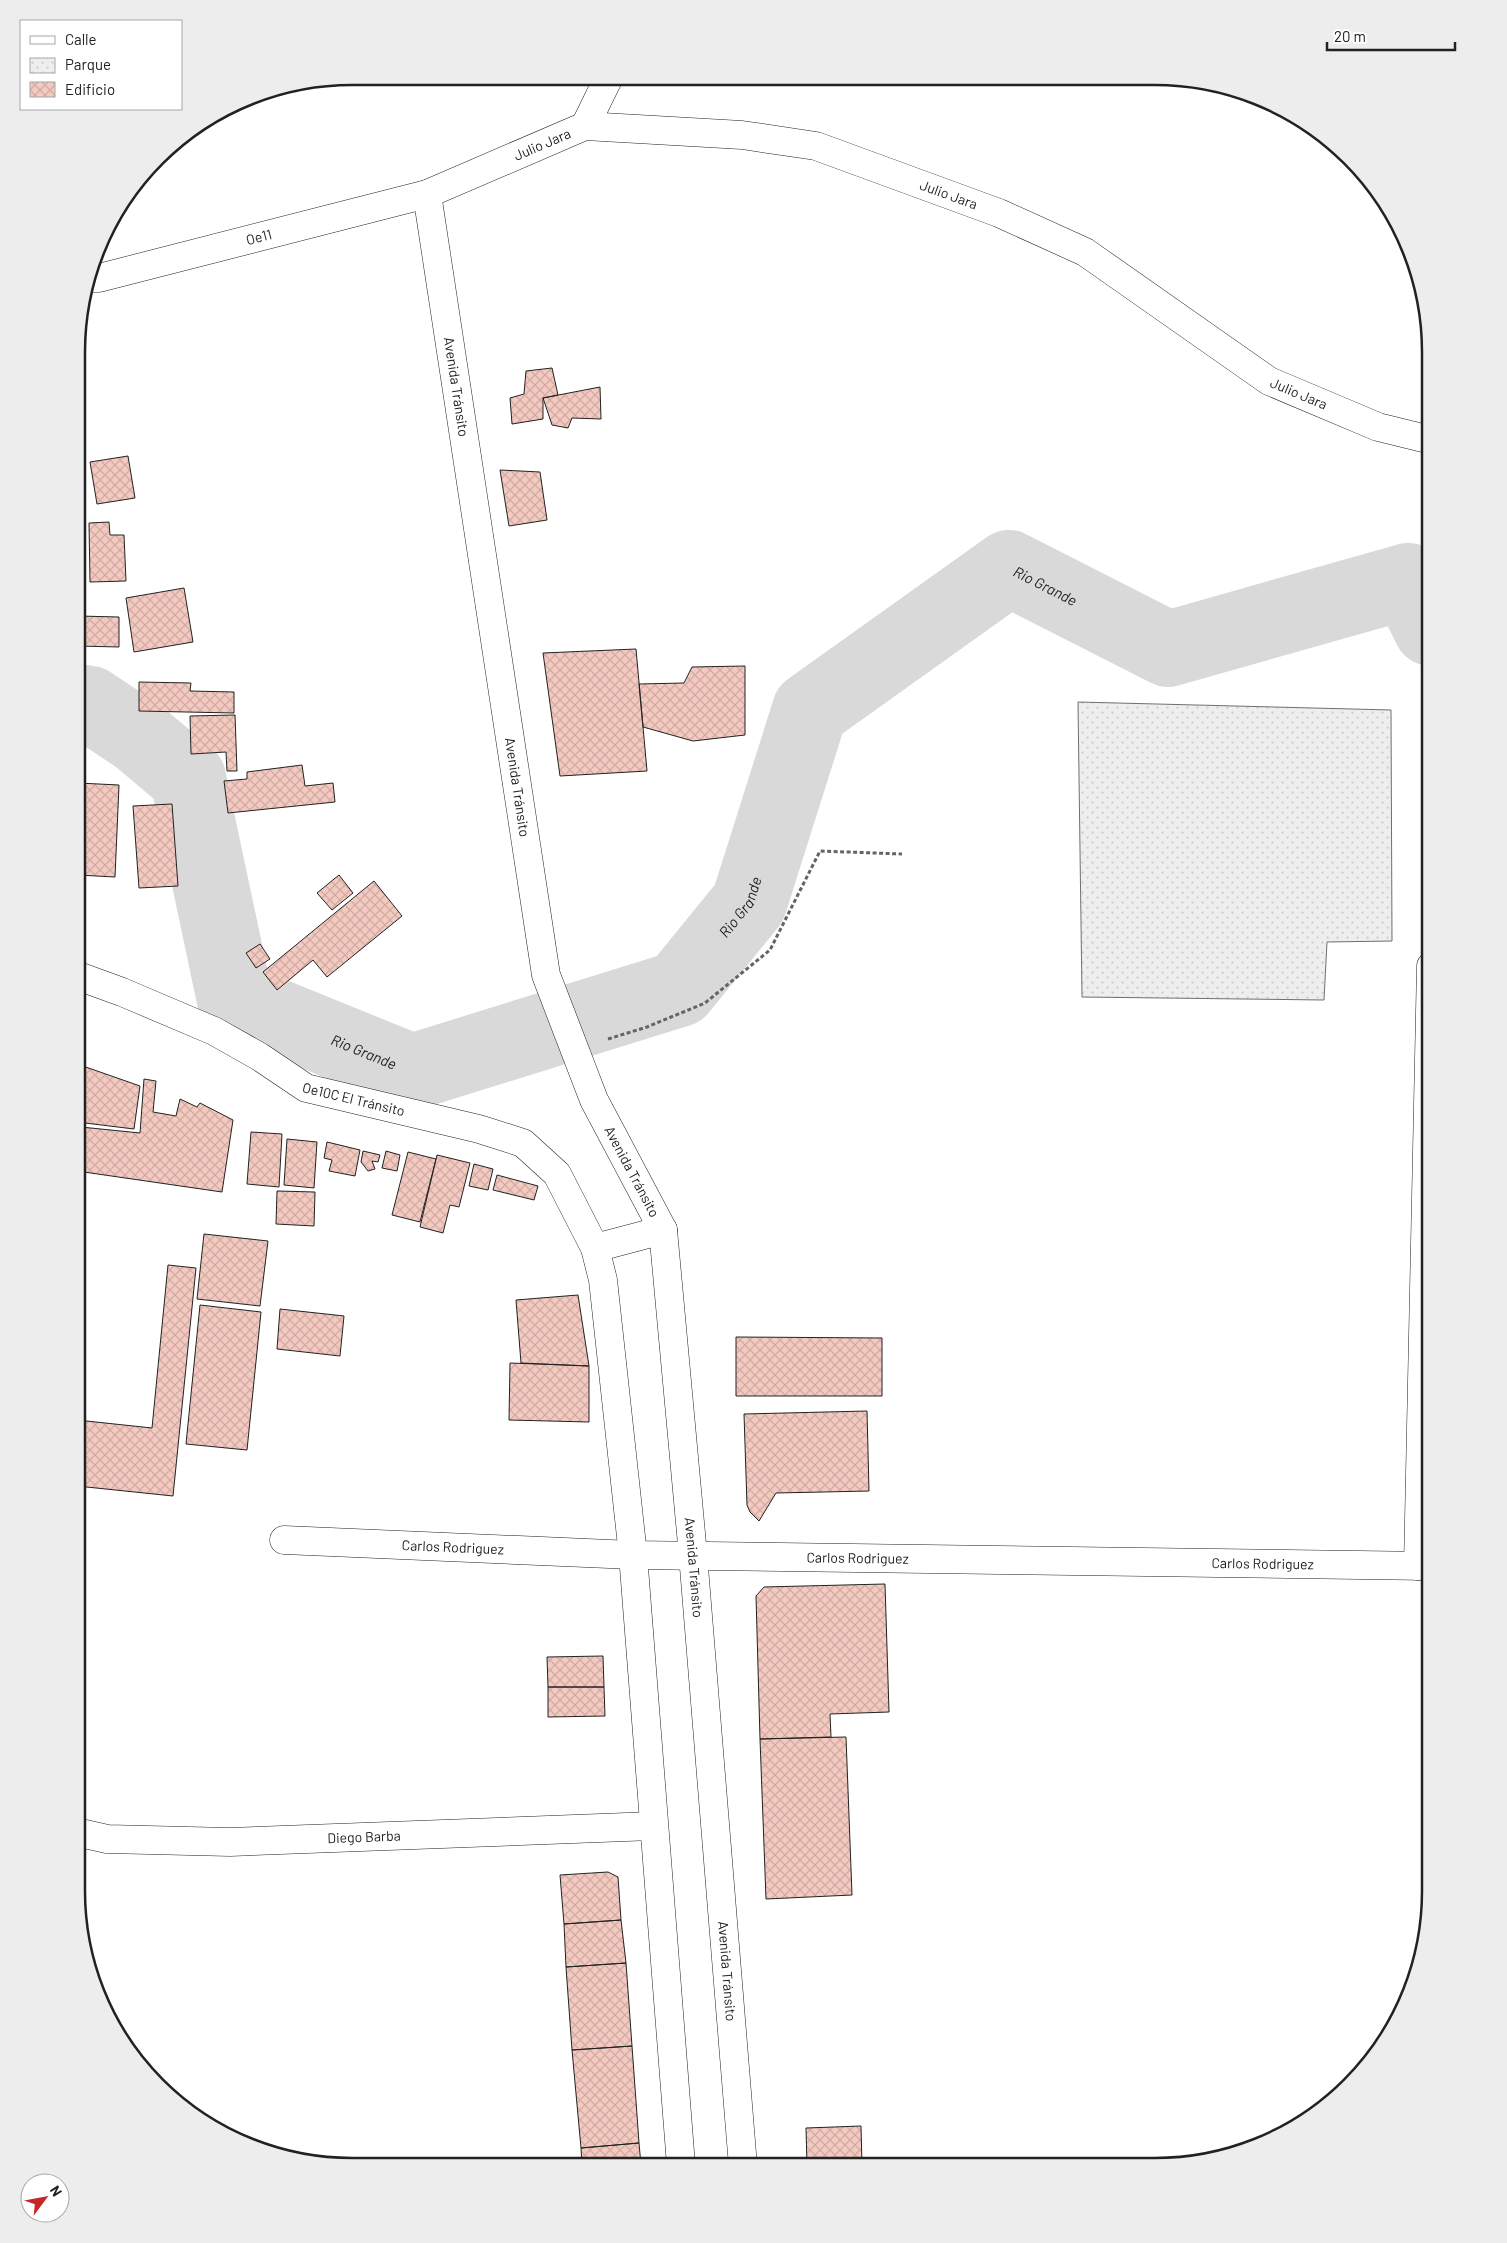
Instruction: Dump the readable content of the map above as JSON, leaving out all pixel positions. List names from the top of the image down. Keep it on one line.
{"streets":{"street":["Julio Jara","Oe11","Avenida Tránsito","Oe10C El Tránsito","Carlos Rodriguez","Diego Barba"]},"crossings":[["Julio Jara","Oe11"],["Julio Jara","Avenida Tránsito"],["Oe11","Avenida Tránsito"],["Avenida Tránsito","Carlos Rodriguez"]],"water":["Rio Grande"],"legend":["Calle","Parque","Edificio"],"scale_bar":"20 m","north":"top right"}
